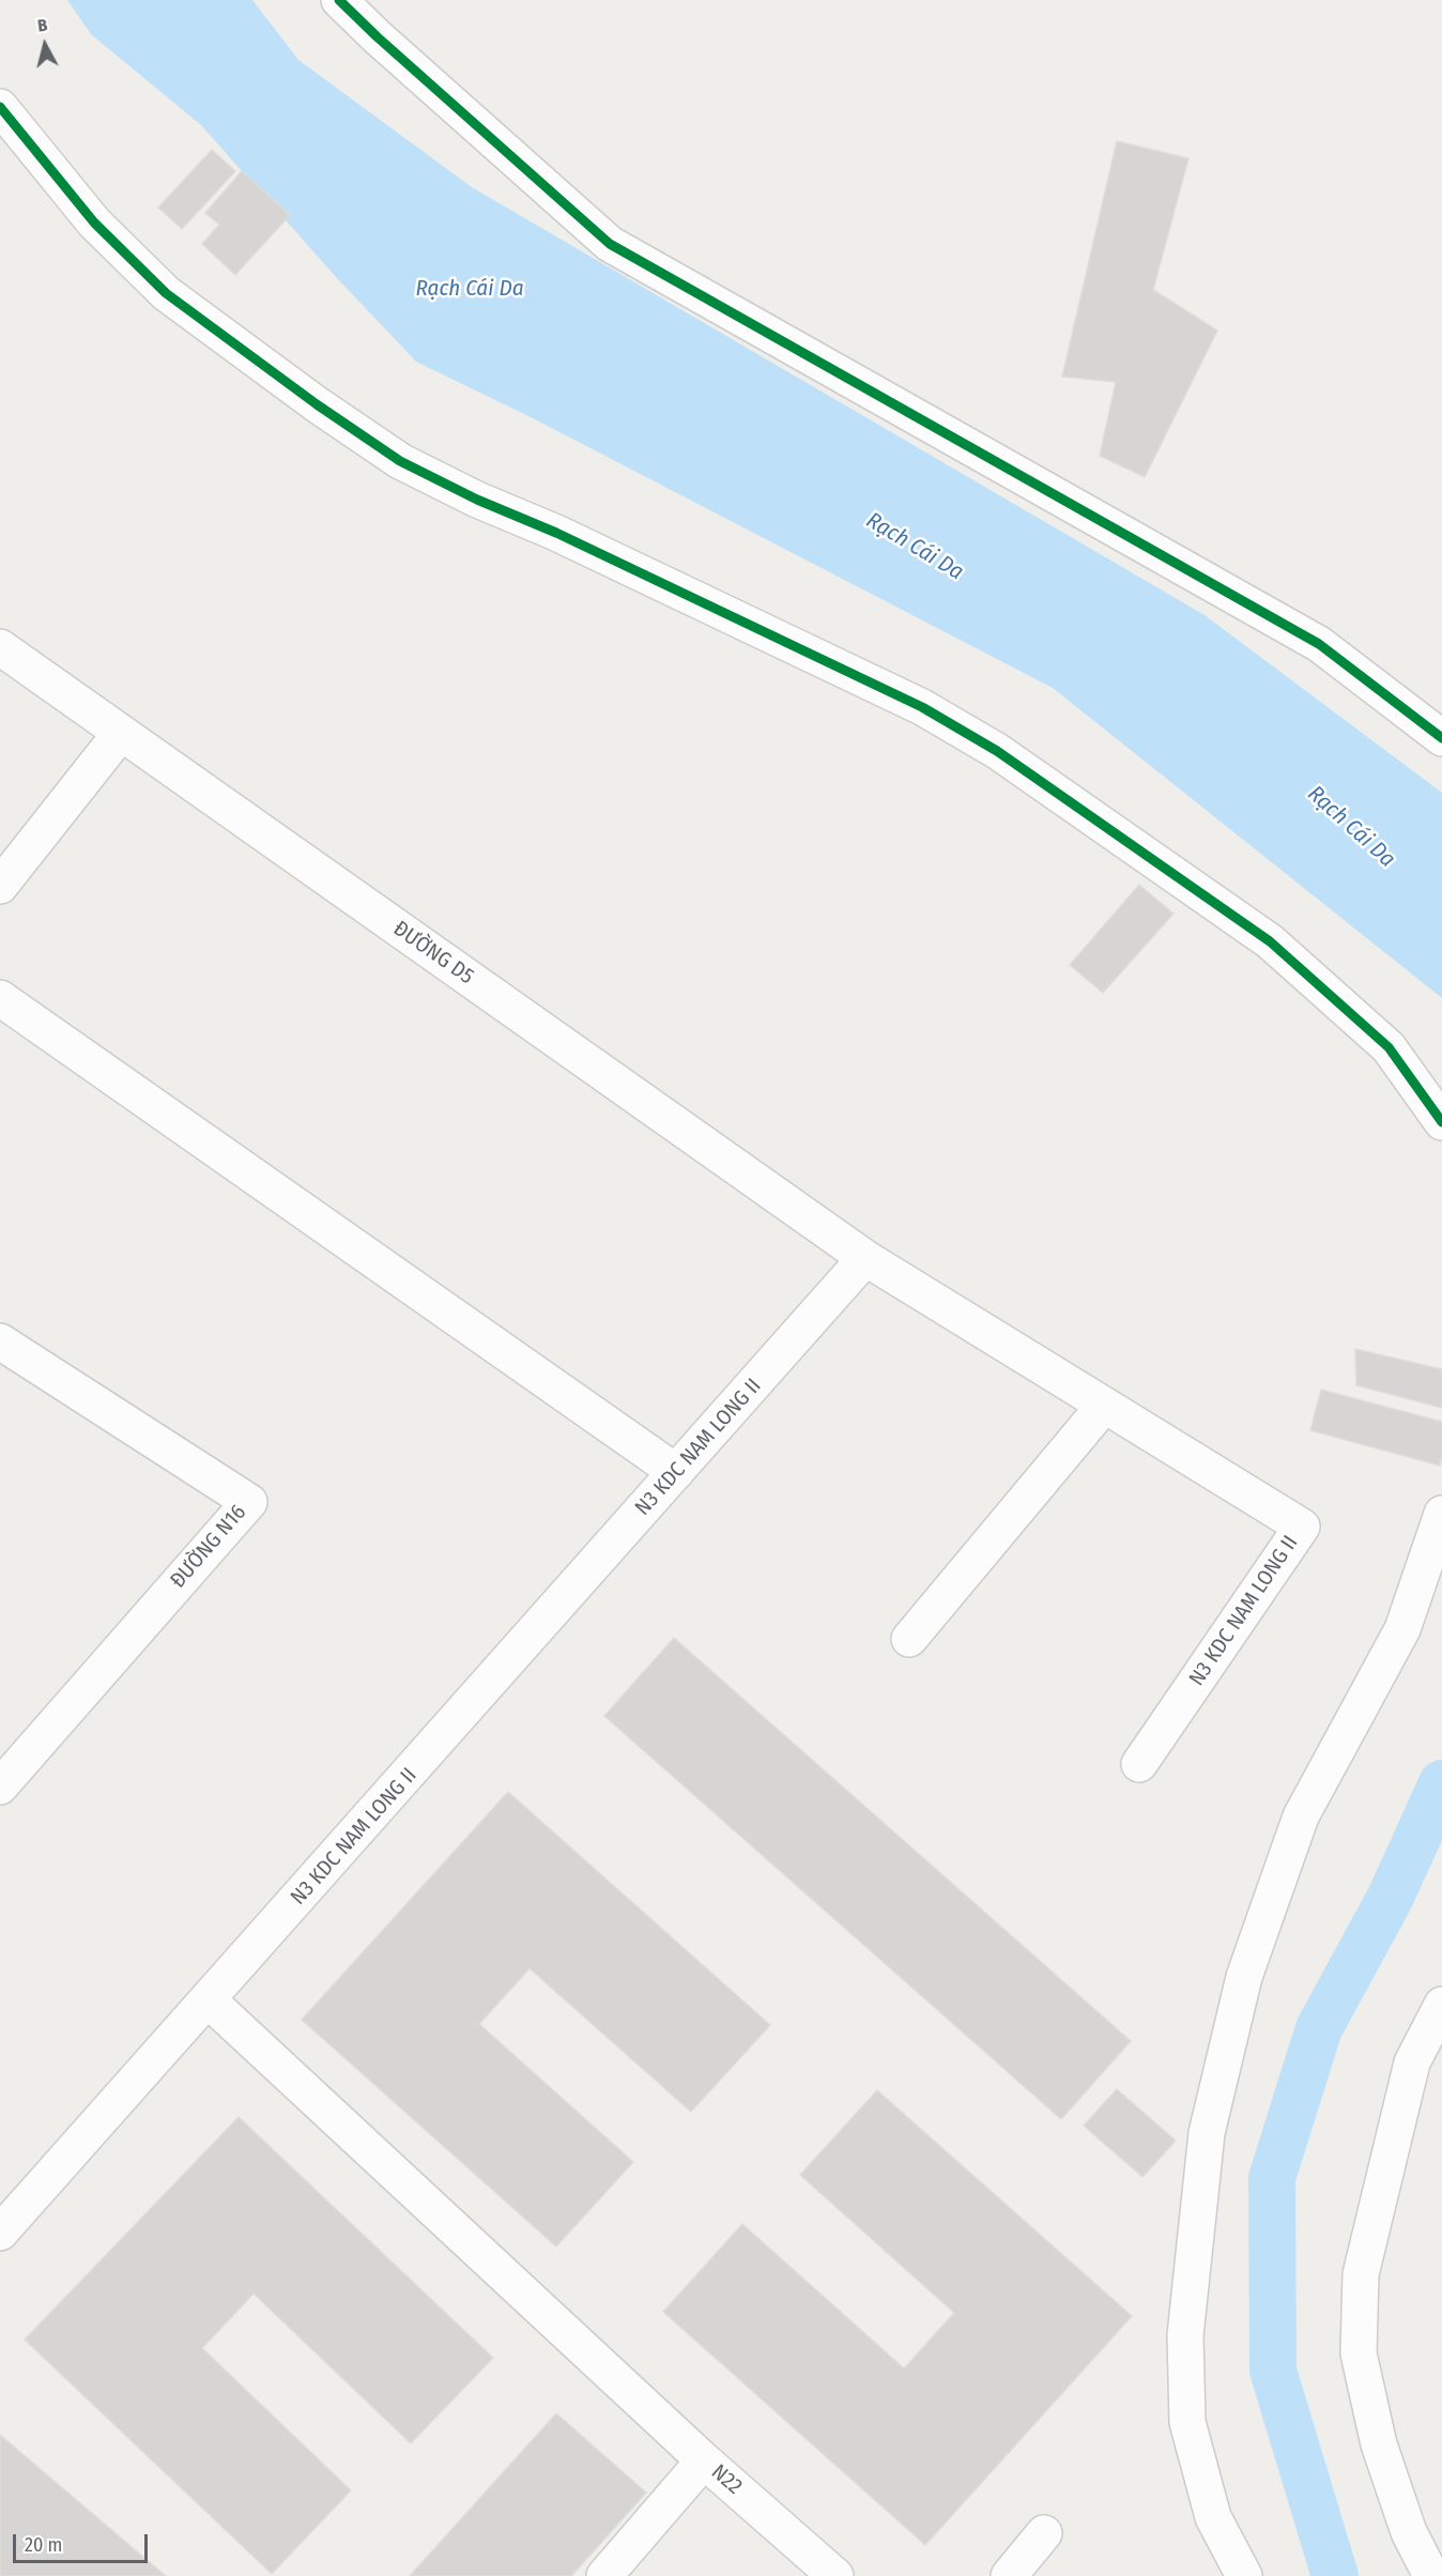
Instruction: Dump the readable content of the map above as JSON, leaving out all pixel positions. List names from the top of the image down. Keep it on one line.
{"streets":{"street":["ĐƯỜNG D5","N3 KDC NAM LONG II","ĐƯỜNG N16","N22"]},"crossings":[["ĐƯỜNG D5","N3 KDC NAM LONG II"]],"water":["Rạch Cái Da"],"scale_bar":"20 m","north":"top"}
